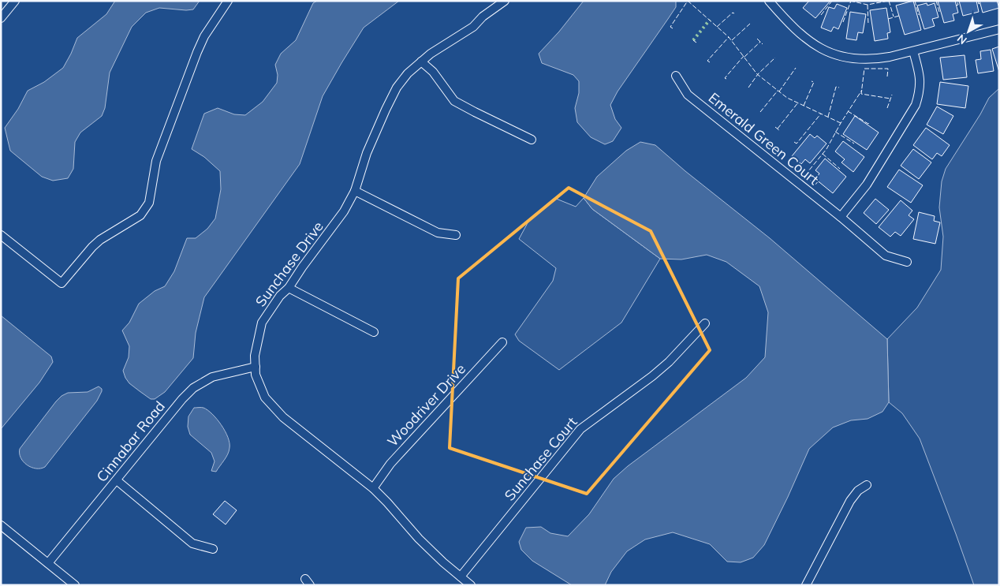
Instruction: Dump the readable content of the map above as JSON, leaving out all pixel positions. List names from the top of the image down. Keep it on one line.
{"streets":{"street":["Emerald Green Court","Sunchase Drive","Woodriver Drive","Cinnabar Road","Sunchase Court"]},"crossings":[["Sunchase Drive","Woodriver Drive"],["Sunchase Drive","Cinnabar Road"],["Sunchase Drive","Sunchase Court"]],"north":"bottom left"}
